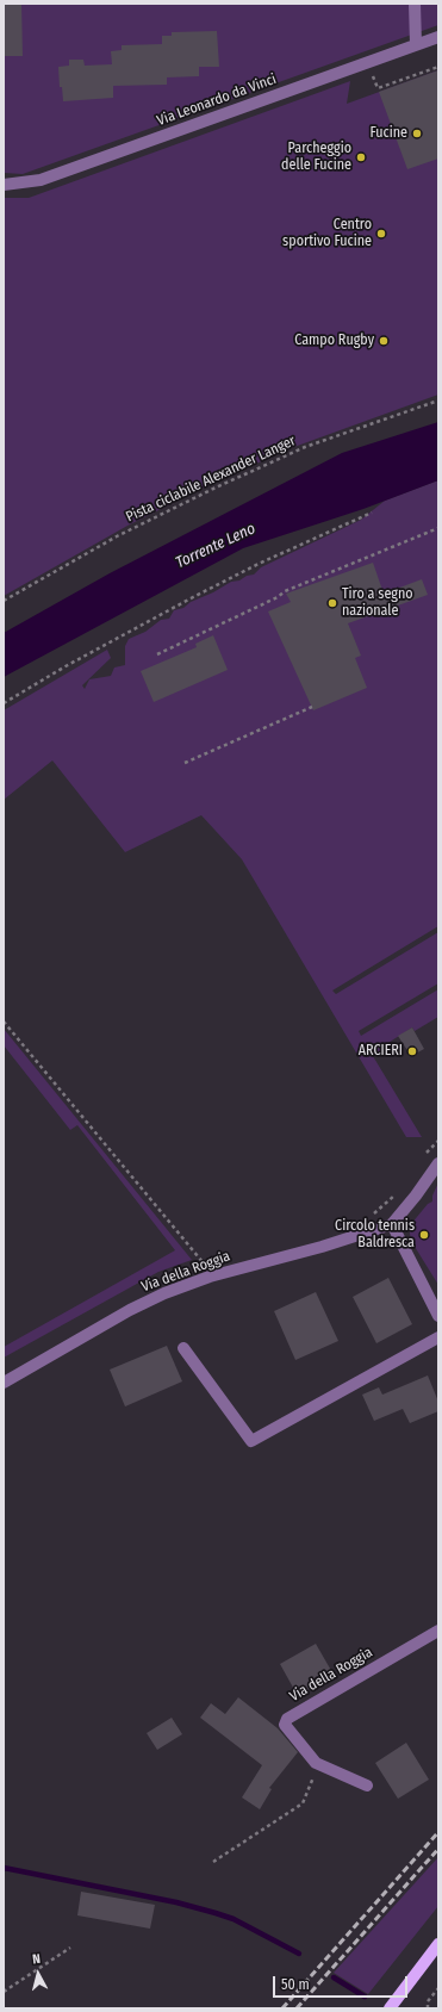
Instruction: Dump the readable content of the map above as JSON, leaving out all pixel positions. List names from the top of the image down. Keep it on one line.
{"streets":{"street":["Via Leonardo da Vinci","Via della Roggia"],"path":["Pista ciclabile Alexander Langer"]},"water":["Torrente Leno"],"places":["Fucine","Parcheggio delle Fucine","Centro sportivo Fucine","Campo Rugby","Tiro a segno nazionale","ARCIERI","Circolo tennis Baldresca"],"scale_bar":"50 m","north":"top"}
